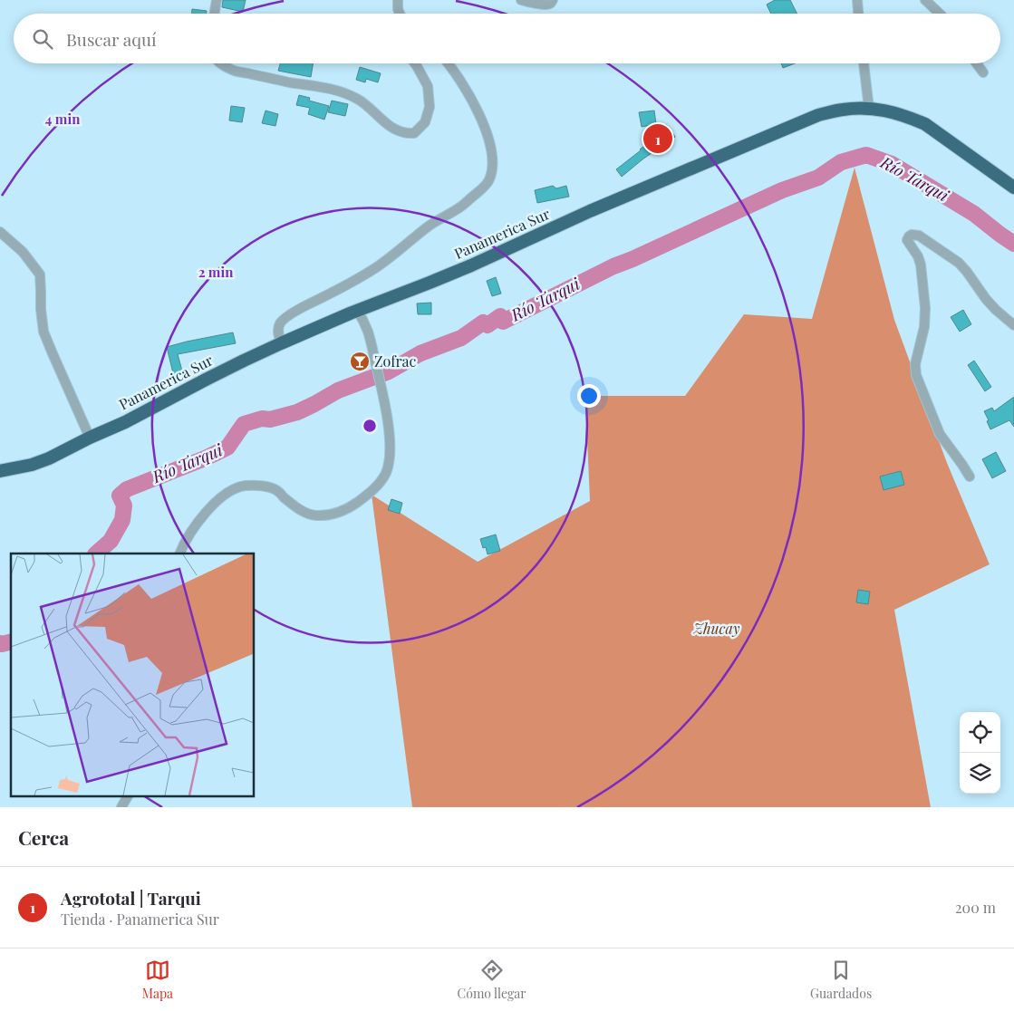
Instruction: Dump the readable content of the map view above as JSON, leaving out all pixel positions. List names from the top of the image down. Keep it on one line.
{"streets":{"highway":["Panamerica Sur"]},"water":["Río Tarqui"],"parks":["Zhucay"],"places":{"bar":["Zofrac"]},"page":{"search":"Buscar aquí","pins":"1","heading":"Cerca","list":[{"mark":"1","name":"Agrototal | Tarqui","note":"Tienda · Panamerica Sur","value":"200 m"}],"nav":["Mapa","Cómo llegar","Guardados"]},"rings":["4 min","2 min"]}
